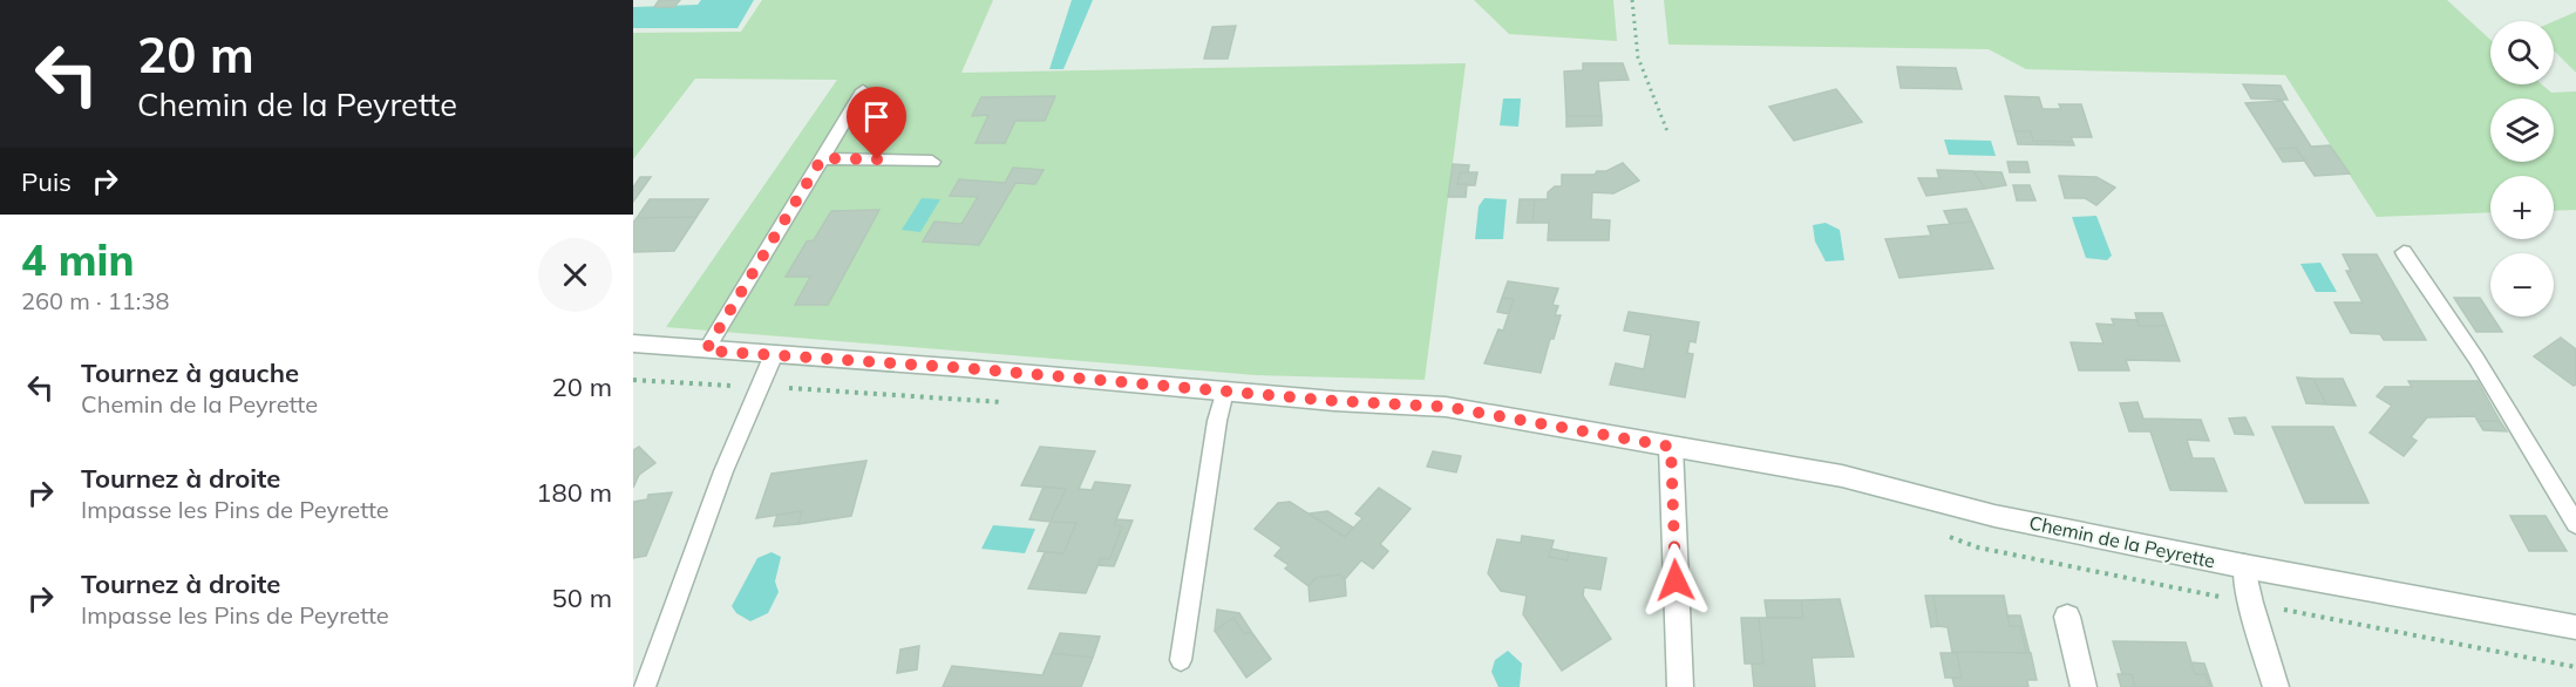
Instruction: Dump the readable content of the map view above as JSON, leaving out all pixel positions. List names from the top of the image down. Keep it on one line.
{"streets":{"street":["Chemin de la Peyrette"]},"page":{"turn":["20 m","Chemin de la Peyrette"],"map_buttons":["+","−"],"then":"Puis","heading":["4 min","260 m · 11:38"],"list":[{"name":"Tournez à gauche","note":"Chemin de la Peyrette","value":"20 m"},{"name":"Tournez à droite","note":"Impasse les Pins de Peyrette","value":"180 m"},{"name":"Tournez à droite","note":"Impasse les Pins de Peyrette","value":"50 m"}]}}
